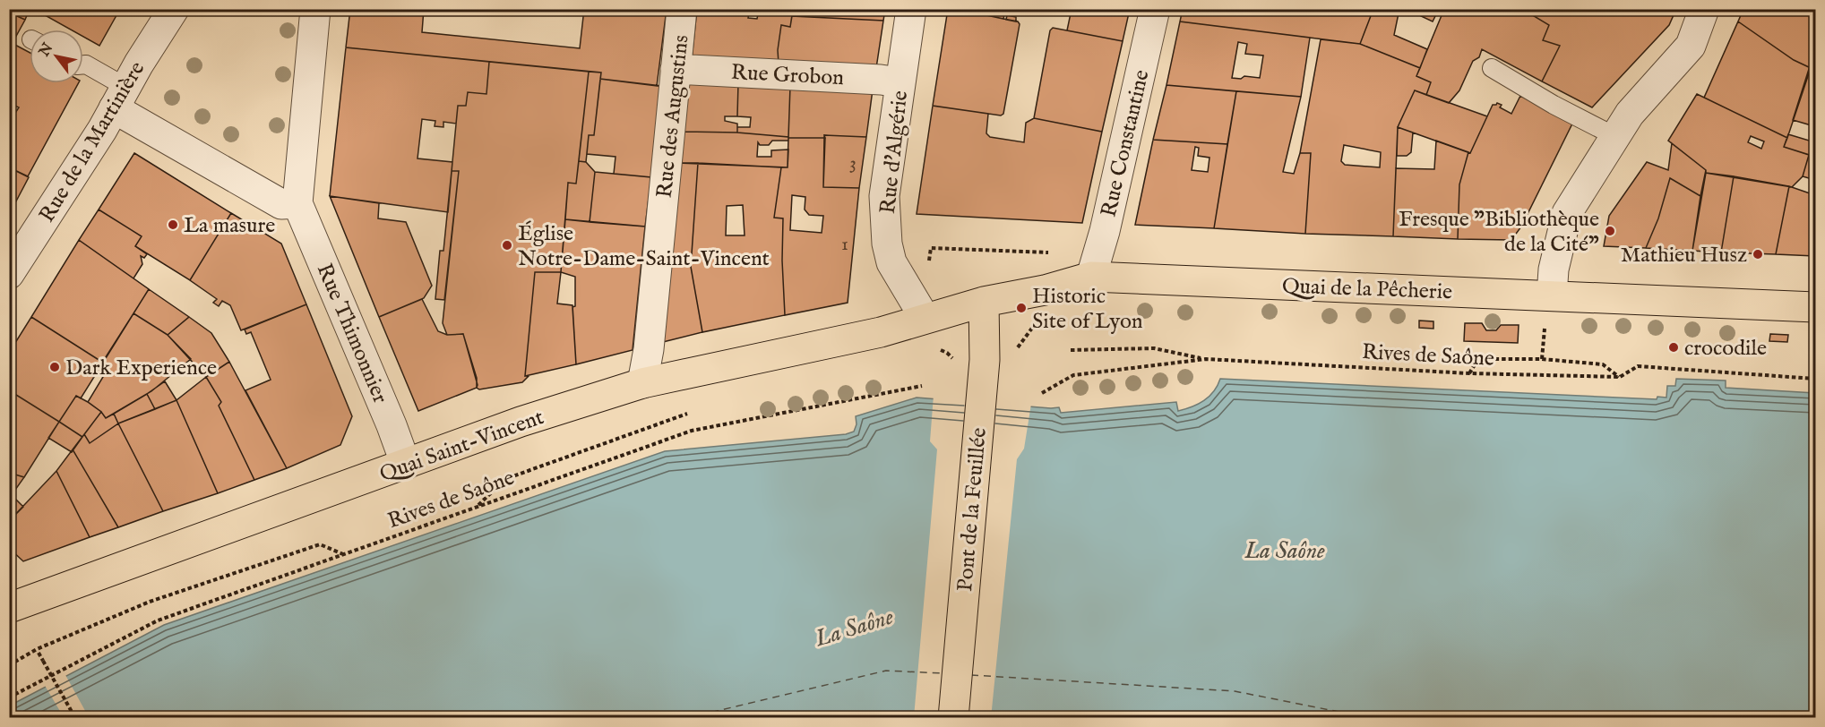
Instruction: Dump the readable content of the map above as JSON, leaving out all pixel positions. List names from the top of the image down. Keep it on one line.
{"streets":{"main road":["Quai de la Pêcherie","Quai Saint-Vincent","Pont de la Feuillée"],"street":["Rue Grobon","Rue des Augustins","Rue de la Martinière","Rue Constantine","Rue d'Algérie","Rue Thimonnier"],"path":["Rives de Saône"]},"crossings":[["Rue Grobon","Rue des Augustins"],["Rue Grobon","Rue d'Algérie"],["Rue des Augustins","Quai Saint-Vincent"],["Rue Constantine","Quai de la Pêcherie"],["Rue d'Algérie","Quai de la Pêcherie"],["Rue d'Algérie","Quai Saint-Vincent"],["Quai de la Pêcherie","Quai Saint-Vincent"],["Quai de la Pêcherie","Pont de la Feuillée"],["Rue Thimonnier","Quai Saint-Vincent"]],"water":["La Saône"],"places":["La masure","Fresque \"Bibliothèque de la Cité\"","Église Notre-Dame-Saint-Vincent","Mathieu Husz","Historic Site of Lyon","crocodile","Dark Experience"],"house_numbers":["3","1"],"north":"top left"}
